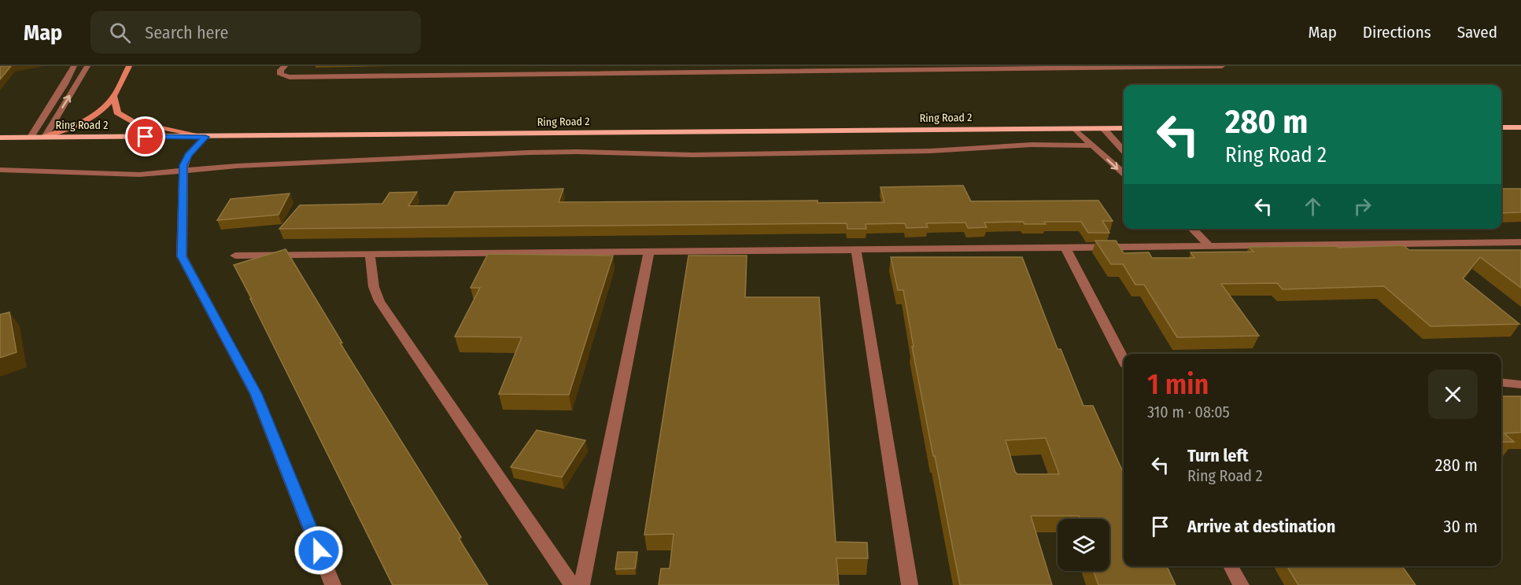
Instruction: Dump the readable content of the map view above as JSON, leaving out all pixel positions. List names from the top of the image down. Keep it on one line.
{"streets":{"main road":["Ring Road 2"]},"page":{"header":"Map","search":"Search here","nav":["Map","Directions","Saved"],"turn":["280 m","Ring Road 2"],"heading":["1 min","310 m · 08:05"],"list":[{"name":"Turn left","note":"Ring Road 2","value":"280 m"},{"name":"Arrive at destination","value":"30 m"}]}}
